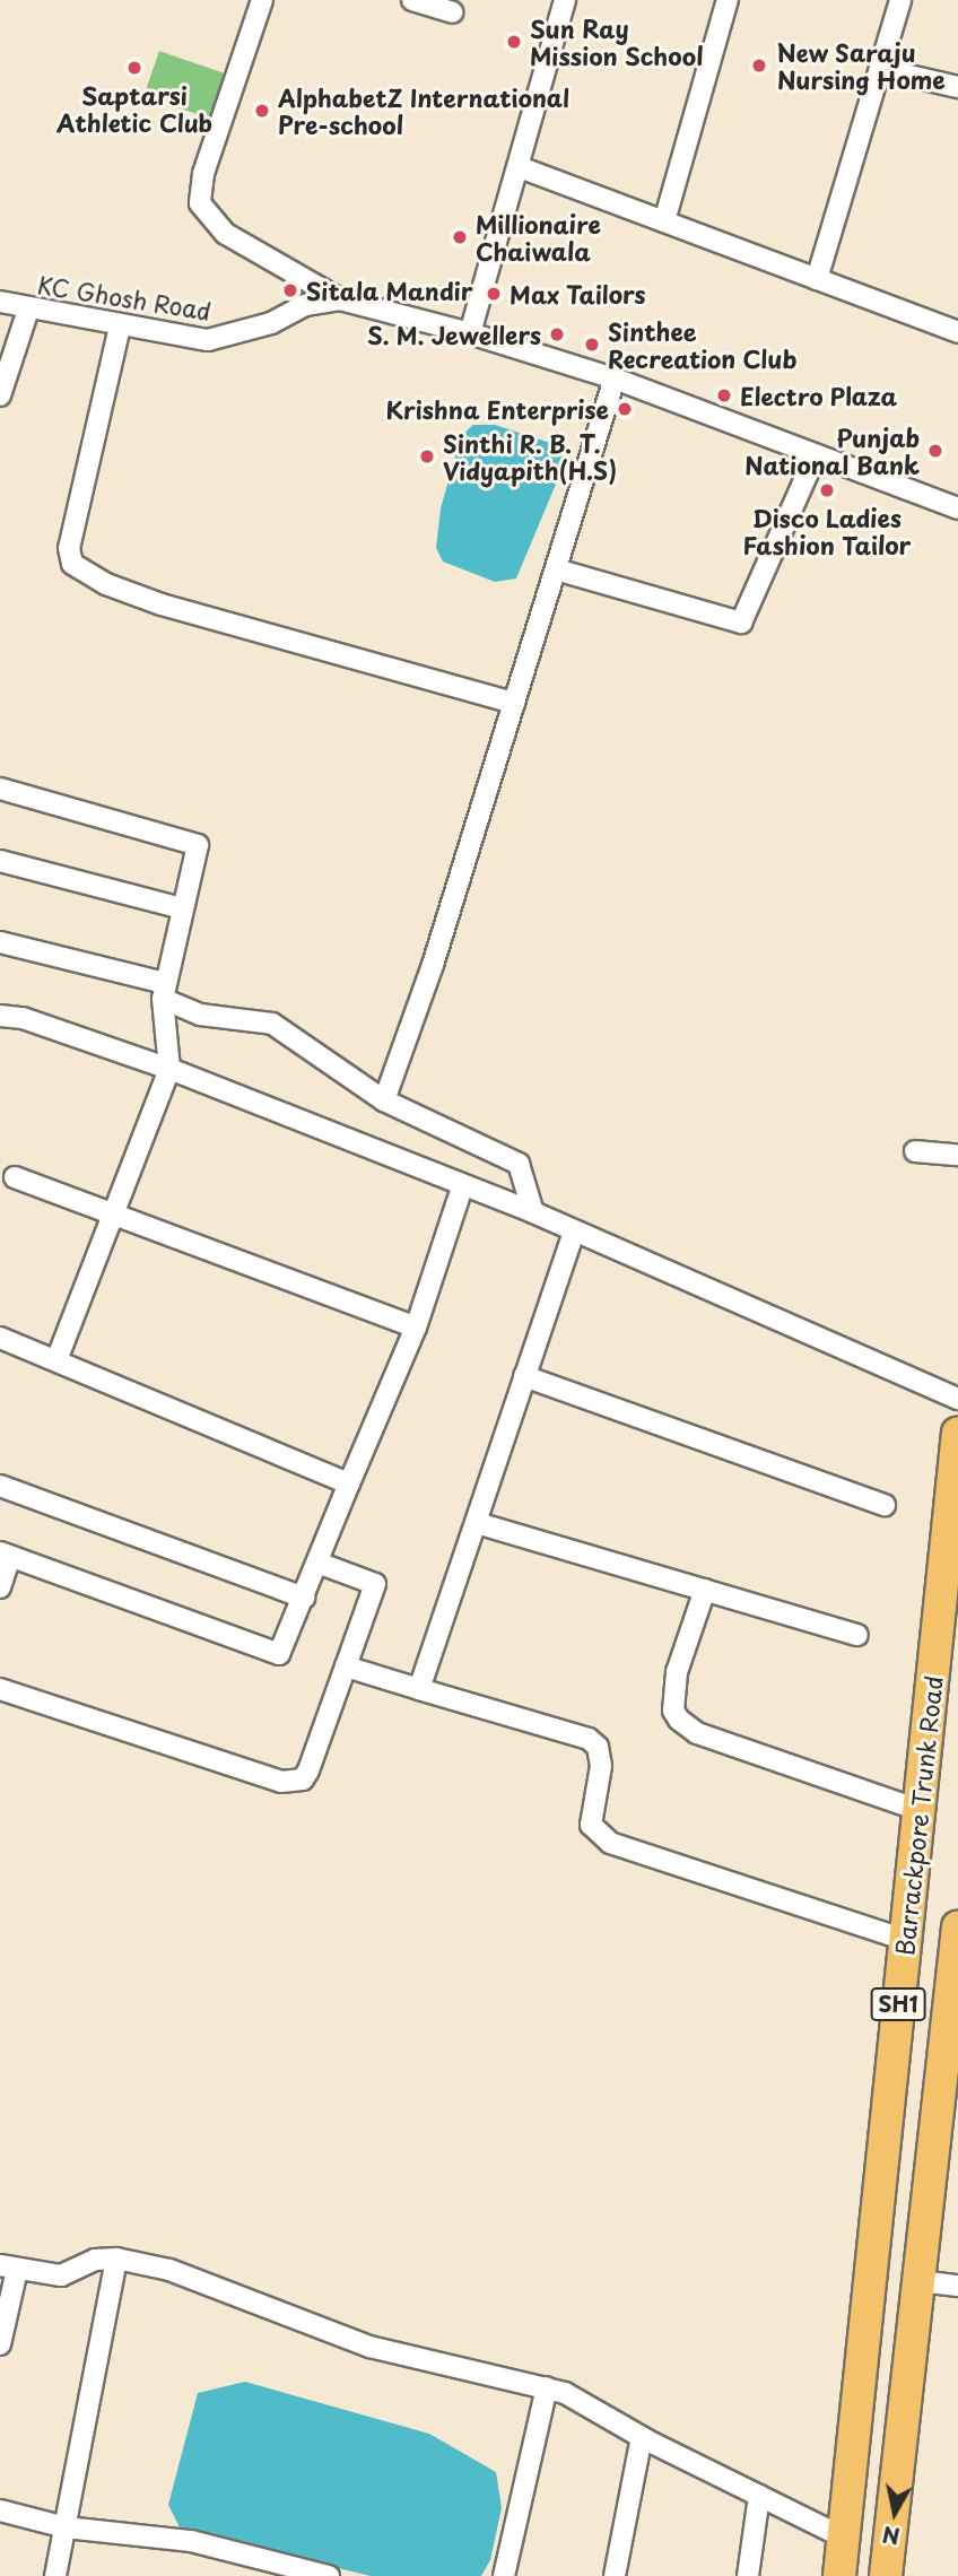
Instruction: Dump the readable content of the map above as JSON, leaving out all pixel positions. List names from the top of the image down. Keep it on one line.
{"streets":{"main road":["Barrackpore Trunk Road","SH1"],"street":["KC Ghosh Road"]},"places":["Sun Ray Mission School","New Saraju Nursing Home","Saptarsi Athletic Club","AlphabetZ International Pre-school","Millionaire Chaiwala","Sitala Mandir","Max Tailors","S. M. Jewellers","Sinthee Recreation Club","Electro Plaza","Krishna Enterprise","Punjab National Bank","Sinthi R. B. T. Vidyapith(H.S)","Disco Ladies Fashion Tailor"],"north":"bottom"}
